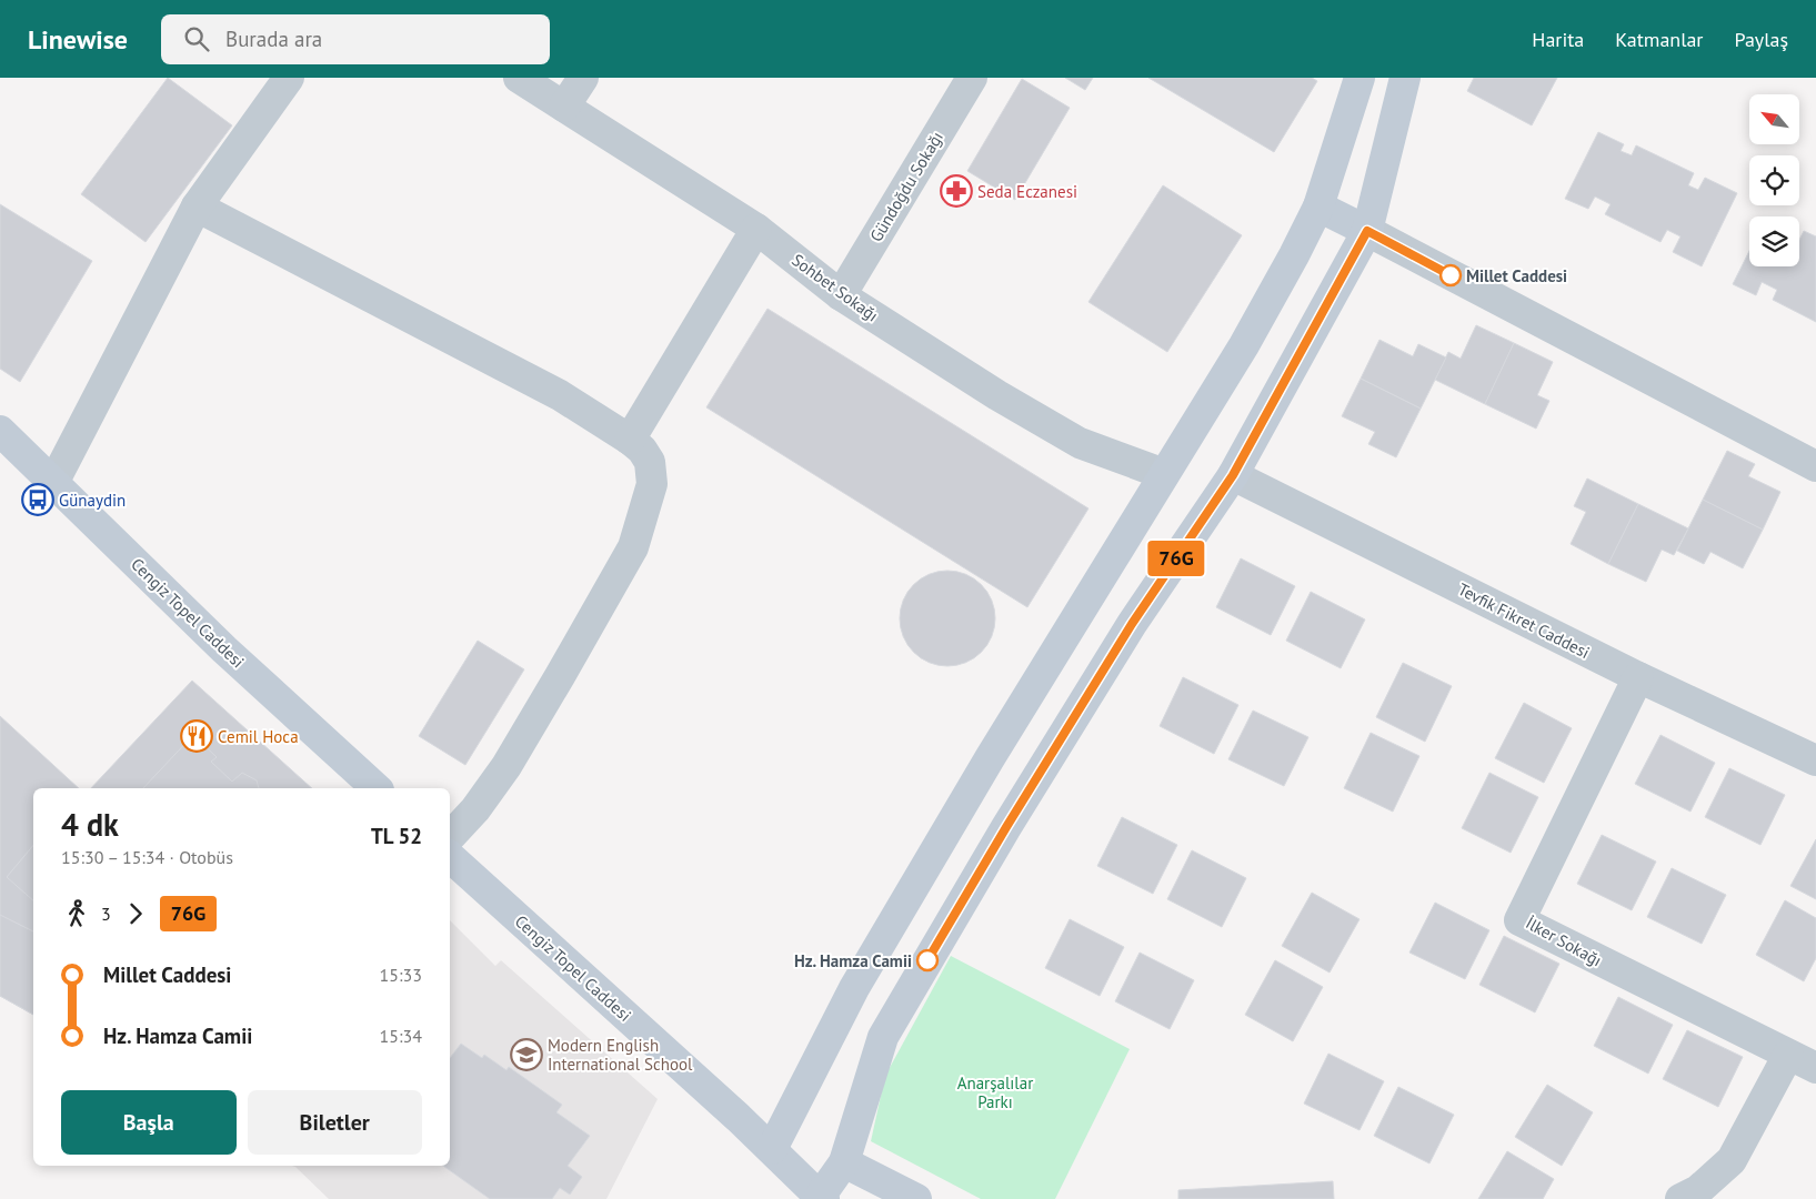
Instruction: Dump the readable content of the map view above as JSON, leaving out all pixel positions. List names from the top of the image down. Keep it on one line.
{"streets":{"street":["Gündoğdu Sokağı","Sohbet Sokağı","Cengiz Topel Caddesi","Tevfik Fikret Caddesi","İlker Sokağı"]},"crossings":[["Gündoğdu Sokağı","Sohbet Sokağı"],["Tevfik Fikret Caddesi","İlker Sokağı"]],"parks":["Anarşalılar Parkı"],"places":{"pharmacy":["Seda Eczanesi"],"other":["Millet Caddesi","Hz. Hamza Camii"],"bus stop":["Günaydin"],"restaurant":["Cemil Hoca"],"school or university":["Modern English International School"]},"lines":["bus line 76G"],"north":"top left","page":{"header":"Linewise","search":"Burada ara","nav":["Harita","Katmanlar","Paylaş"],"on_map":"76G","heading":["4 dk","15:30 – 15:34 · Otobüs","TL 52"],"legs":["3","76G"],"list":[{"name":"Millet Caddesi","value":"15:33"},{"name":"Hz. Hamza Camii","value":"15:34"}],"buttons":["Başla","Biletler"]}}
